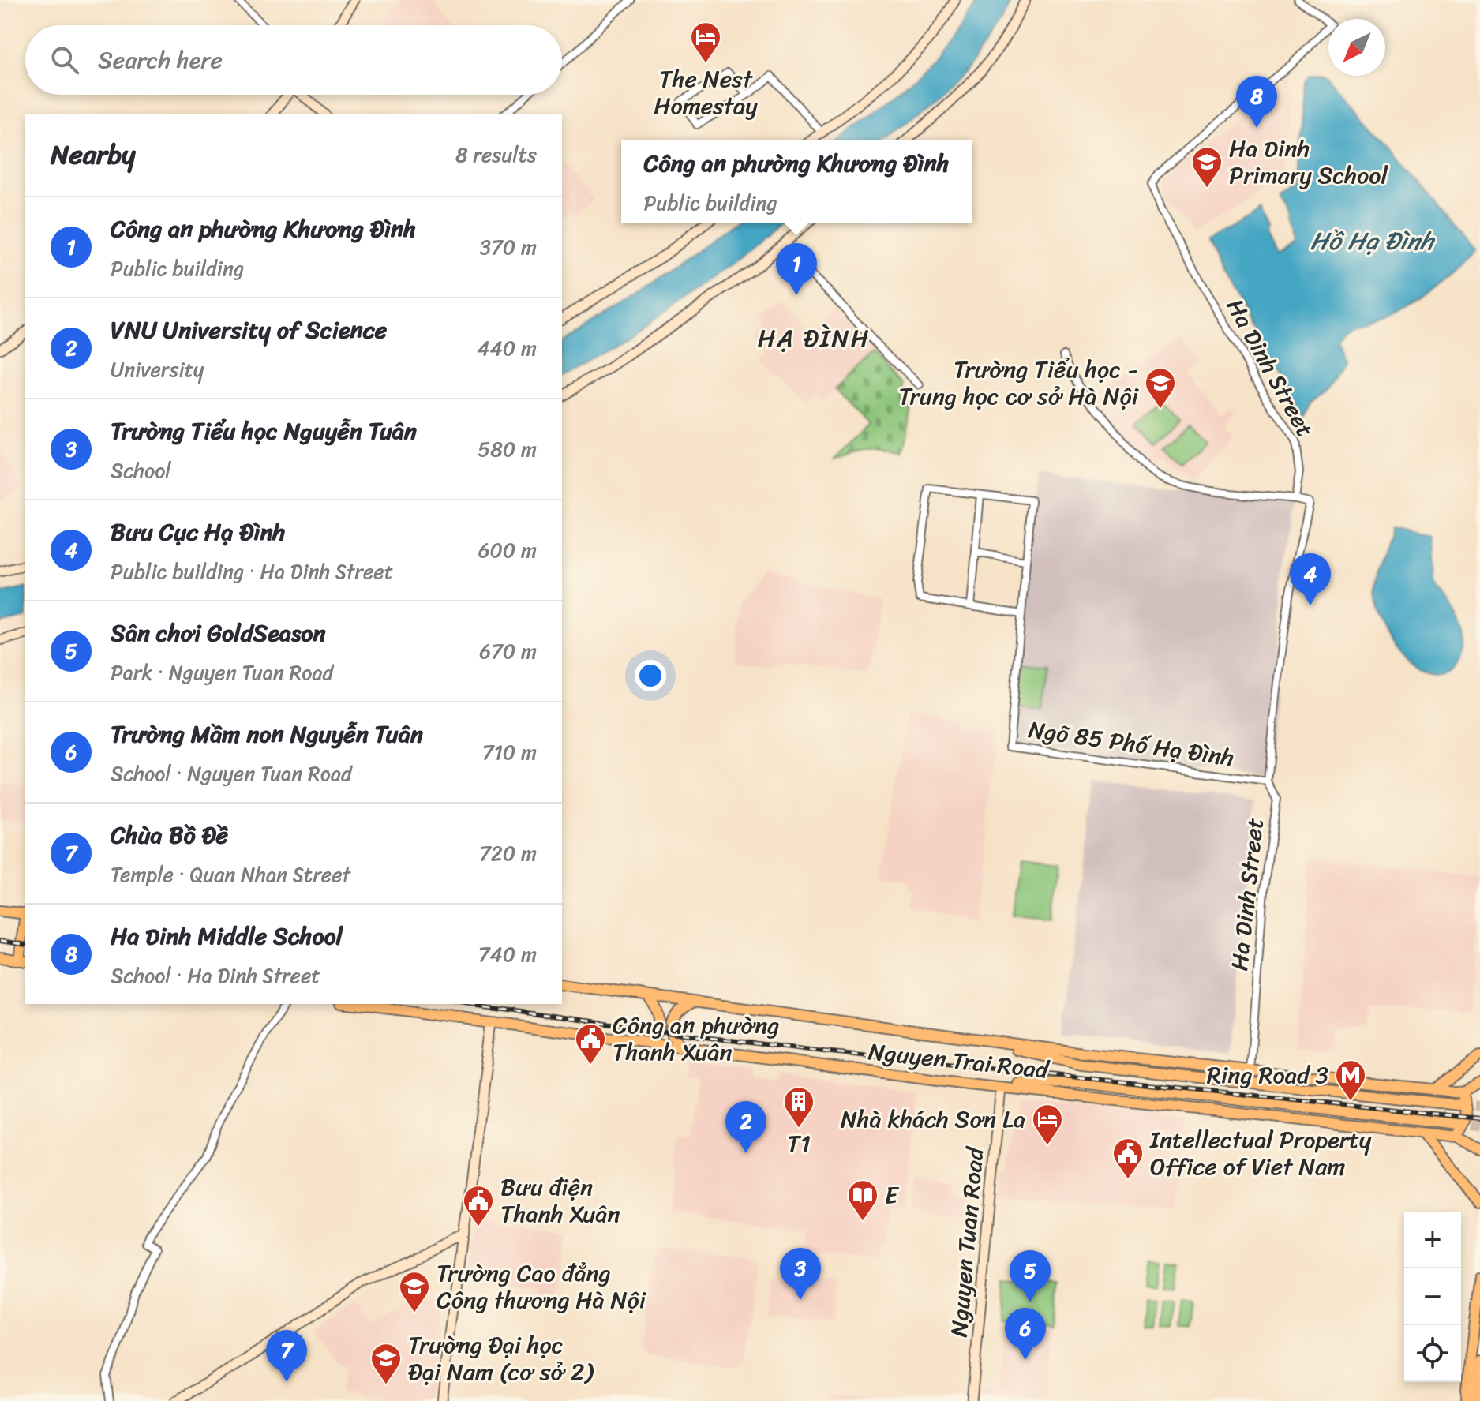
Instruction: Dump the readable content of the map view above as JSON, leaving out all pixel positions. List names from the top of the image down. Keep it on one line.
{"streets":{"main road":["Nguyen Trai Road"],"street":["Ha Dinh Street","Ngõ 85 Phố Hạ Đình","Nguyen Tuan Road"]},"crossings":[["Ha Dinh Street","Ngõ 85 Phố Hạ Đình"],["Ha Dinh Street","Nguyen Trai Road"],["Nguyen Trai Road","Nguyen Tuan Road"]],"districts":["HẠ ĐÌNH"],"water":["Hồ Hạ Đình"],"places":{"hotel":["The Nest Homestay","Nhà khách Sơn La"],"school or university":["Ha Dinh Primary School","Trường Tiểu học - Trung học cơ sở Hà Nội","Trường Cao đẳng Công thương Hà Nội","Trường Đại học Đại Nam (cơ sở 2)"],"public building":["Công an phường Thanh Xuân","Intellectual Property Office of Viet Nam","Bưu điện Thanh Xuân"],"metro station":["Ring Road 3"],"building":["T1"],"library":["E"]},"north":"bottom left","page":{"search":"Search here","pins":["8","1","4","2","3","5","6","7"],"heading":["Nearby","8 results"],"popup":["Công an phường Khương Đình","Public building"],"list":[{"mark":"1","name":"Công an phường Khương Đình","note":"Public building","value":"370 m"},{"mark":"2","name":"VNU University of Science","note":"University","value":"440 m"},{"mark":"3","name":"Trường Tiểu học Nguyễn Tuân","note":"School","value":"580 m"},{"mark":"4","name":"Bưu Cục Hạ Đình","note":"Public building · Ha Dinh Street","value":"600 m"},{"mark":"5","name":"Sân chơi GoldSeason","note":"Park · Nguyen Tuan Road","value":"670 m"},{"mark":"6","name":"Trường Mầm non Nguyễn Tuân","note":"School · Nguyen Tuan Road","value":"710 m"},{"mark":"7","name":"Chùa Bồ Đề","note":"Temple · Quan Nhan Street","value":"720 m"},{"mark":"8","name":"Ha Dinh Middle School","note":"School · Ha Dinh Street","value":"740 m"}],"map_buttons":["+","−"]}}
